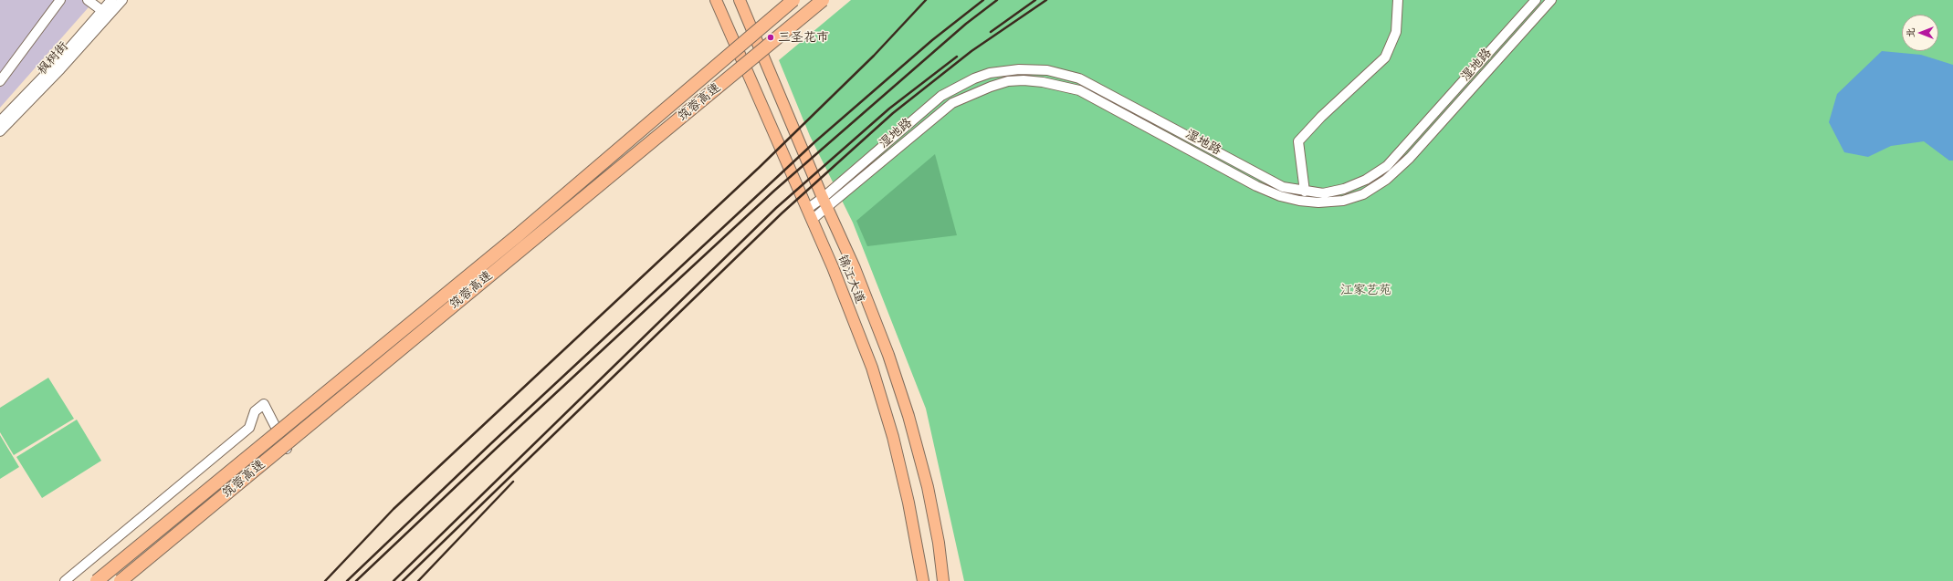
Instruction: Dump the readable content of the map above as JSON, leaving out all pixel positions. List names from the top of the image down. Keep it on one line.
{"streets":{"highway":["筑蓉高速"],"main road":["锦江大道"],"street":["枫树街","湿地路"]},"crossings":[["湿地路","锦江大道"]],"parks":["江家艺苑"],"places":["三圣花市"],"north":"left"}
